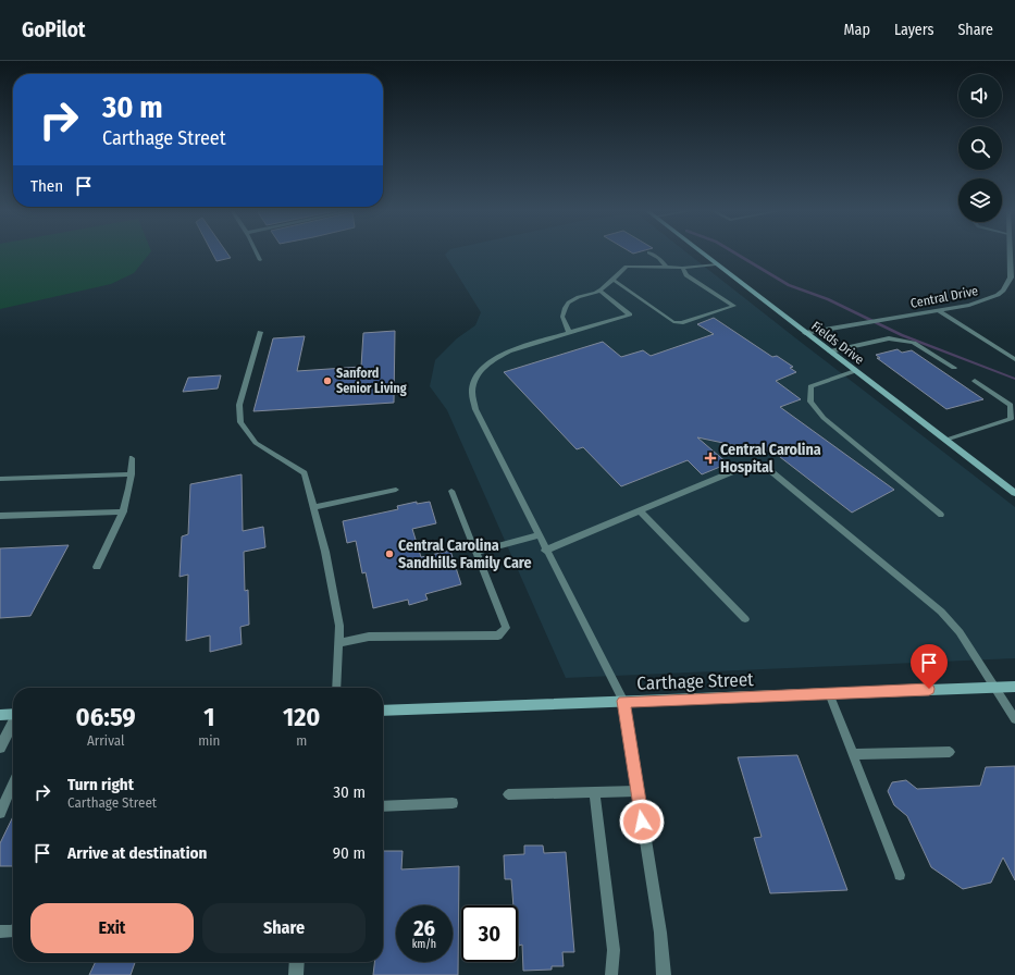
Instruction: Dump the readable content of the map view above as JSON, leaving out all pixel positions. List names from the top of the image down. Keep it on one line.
{"streets":{"street":["Central Drive","Fields Drive","Carthage Street"]},"crossings":[["Central Drive","Fields Drive"]],"places":{"other":["Sanford Senior Living","Central Carolina Sandhills Family Care"],"health":["Central Carolina Hospital"]},"page":{"header":"GoPilot","nav":["Map","Layers","Share"],"turn":["30 m","Carthage Street"],"then":"Then","eta":["06:59","Arrival","1","min","120","m"],"list":[{"name":"Turn right","note":"Carthage Street","value":"30 m"},{"name":"Arrive at destination","value":"90 m"}],"buttons":["Exit","Share"],"speed":"26 km/h","limit":"30"}}
